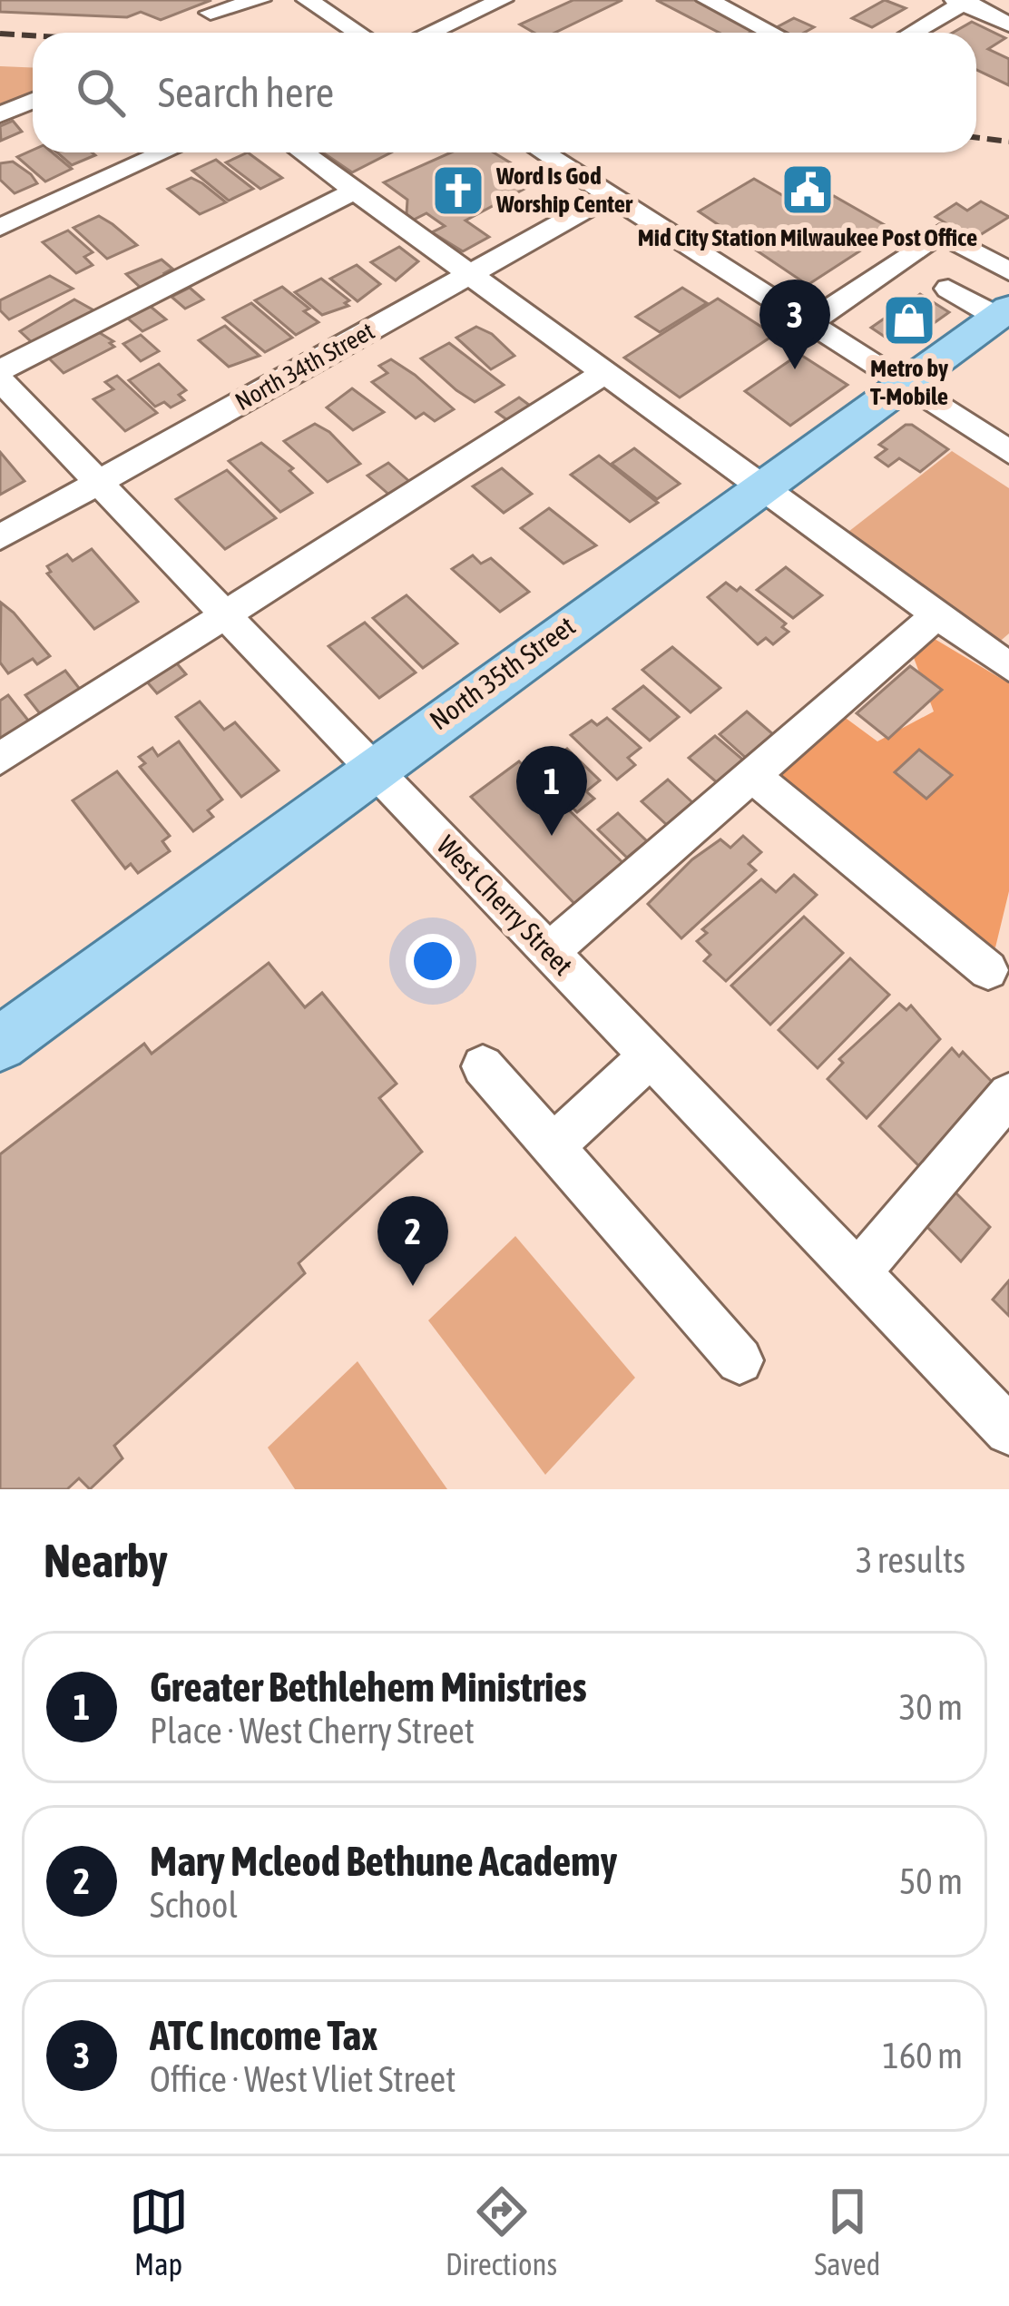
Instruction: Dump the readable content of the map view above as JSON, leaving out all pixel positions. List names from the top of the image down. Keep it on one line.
{"streets":{"main road":["North 35th Street"],"street":["North 34th Street","West Cherry Street"]},"crossings":[["North 34th Street","West Cherry Street"],["North 35th Street","West Cherry Street"]],"places":{"public building":["Mid City Station Milwaukee Post Office"],"church":["Word Is God Worship Center"],"shop":["Metro by T-Mobile"]},"page":{"search":"Search here","pins":["3","1","2"],"heading":["Nearby","3 results"],"list":[{"mark":"1","name":"Greater Bethlehem Ministries","note":"Place · West Cherry Street","value":"30 m"},{"mark":"2","name":"Mary Mcleod Bethune Academy","note":"School","value":"50 m"},{"mark":"3","name":"ATC Income Tax","note":"Office · West Vliet Street","value":"160 m"}],"nav":["Map","Directions","Saved"]}}
